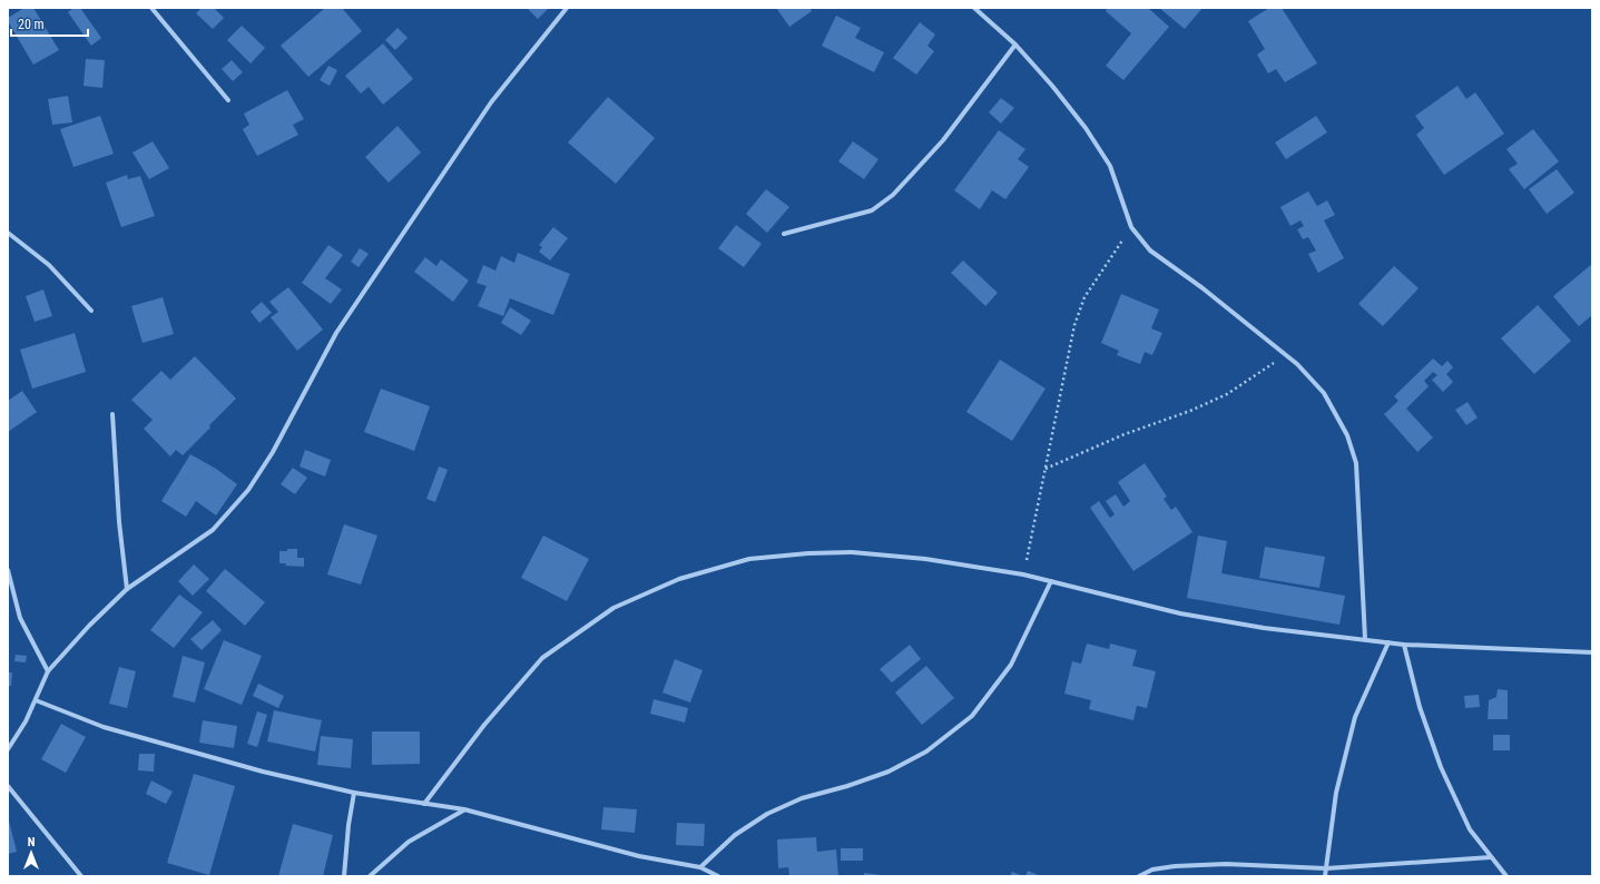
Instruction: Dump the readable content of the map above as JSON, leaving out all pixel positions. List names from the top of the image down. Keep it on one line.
{"scale_bar":"20 m","north":"top"}
